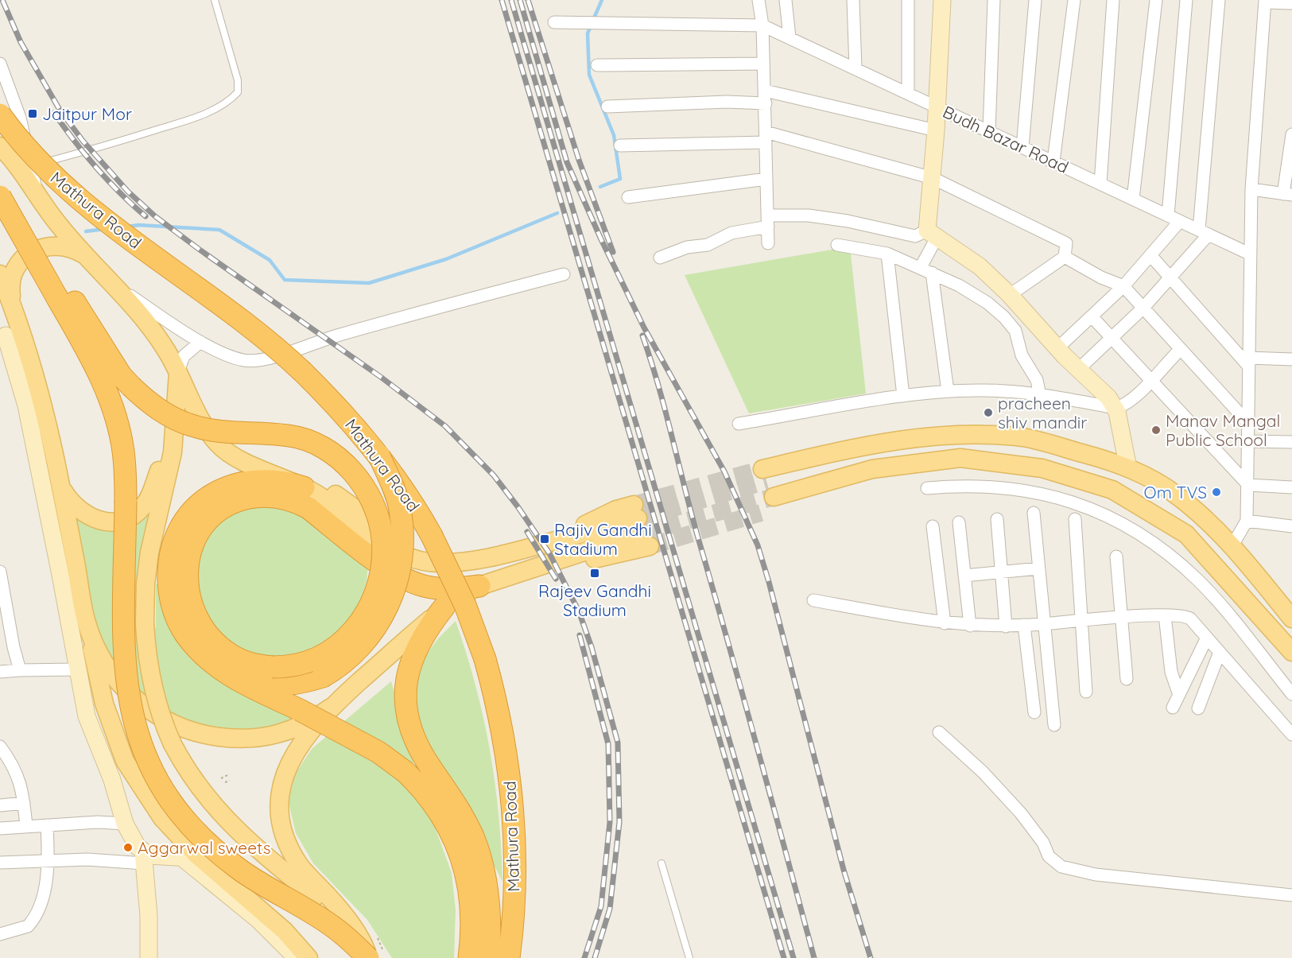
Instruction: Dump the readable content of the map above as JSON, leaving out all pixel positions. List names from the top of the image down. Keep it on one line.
{"streets":{"highway":["Mathura Road"],"street":["Budh Bazar Road"]},"places":{"transit":["Jaitpur Mor","Rajiv Gandhi Stadium","Rajeev Gandhi Stadium"],"other":["pracheen shiv mandir","Manav Mangal Public School","Om TVS","Aggarwal sweets"]}}
